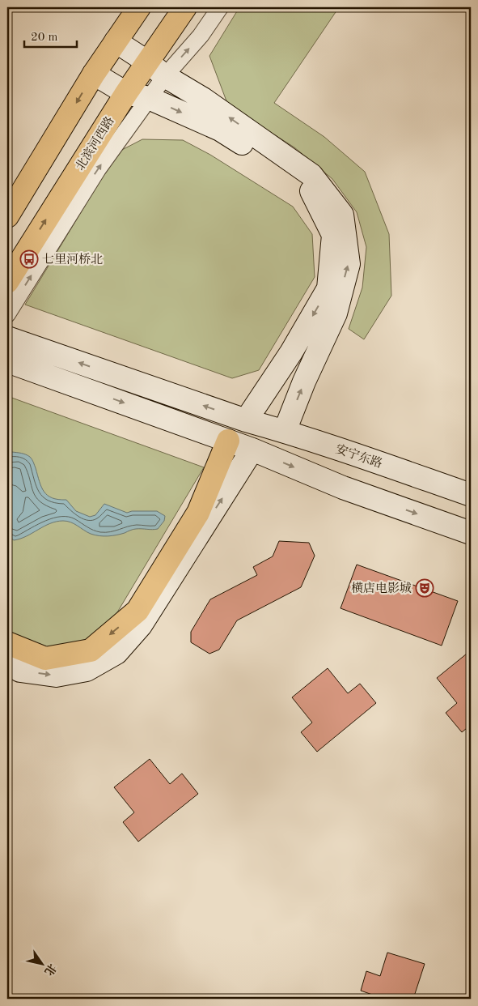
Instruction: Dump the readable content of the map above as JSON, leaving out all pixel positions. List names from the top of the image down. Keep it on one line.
{"streets":{"main road":["北滨河西路","安宁东路"]},"places":{"bus stop":["七里河桥北"],"theatre":["横店电影城"]},"scale_bar":"20 m","north":"bottom right"}
